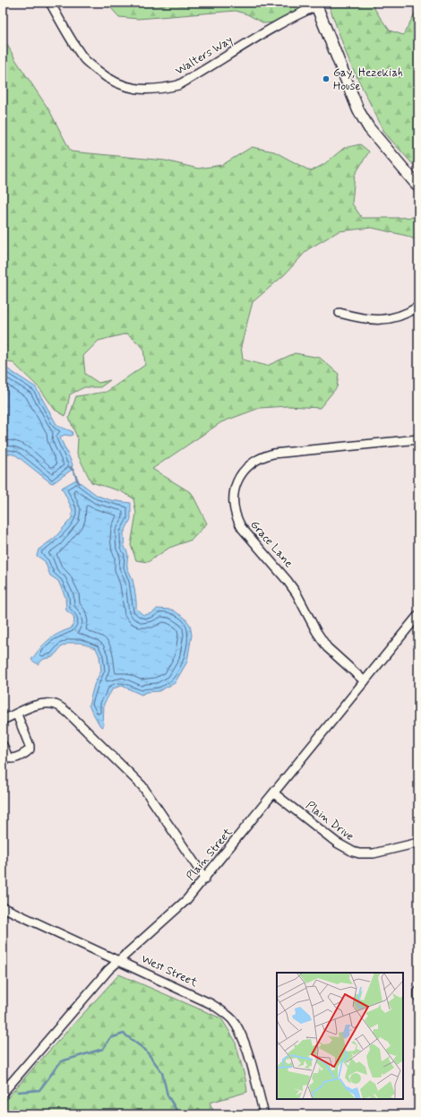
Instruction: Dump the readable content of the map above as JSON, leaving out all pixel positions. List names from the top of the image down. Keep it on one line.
{"streets":{"street":["Walters Way","Grace Lane","Plain Drive","Plain Street","West Street"]},"crossings":[["Grace Lane","Plain Street"],["Plain Drive","Plain Street"],["Plain Street","West Street"]],"places":["Gay, Hezekiah House"]}
